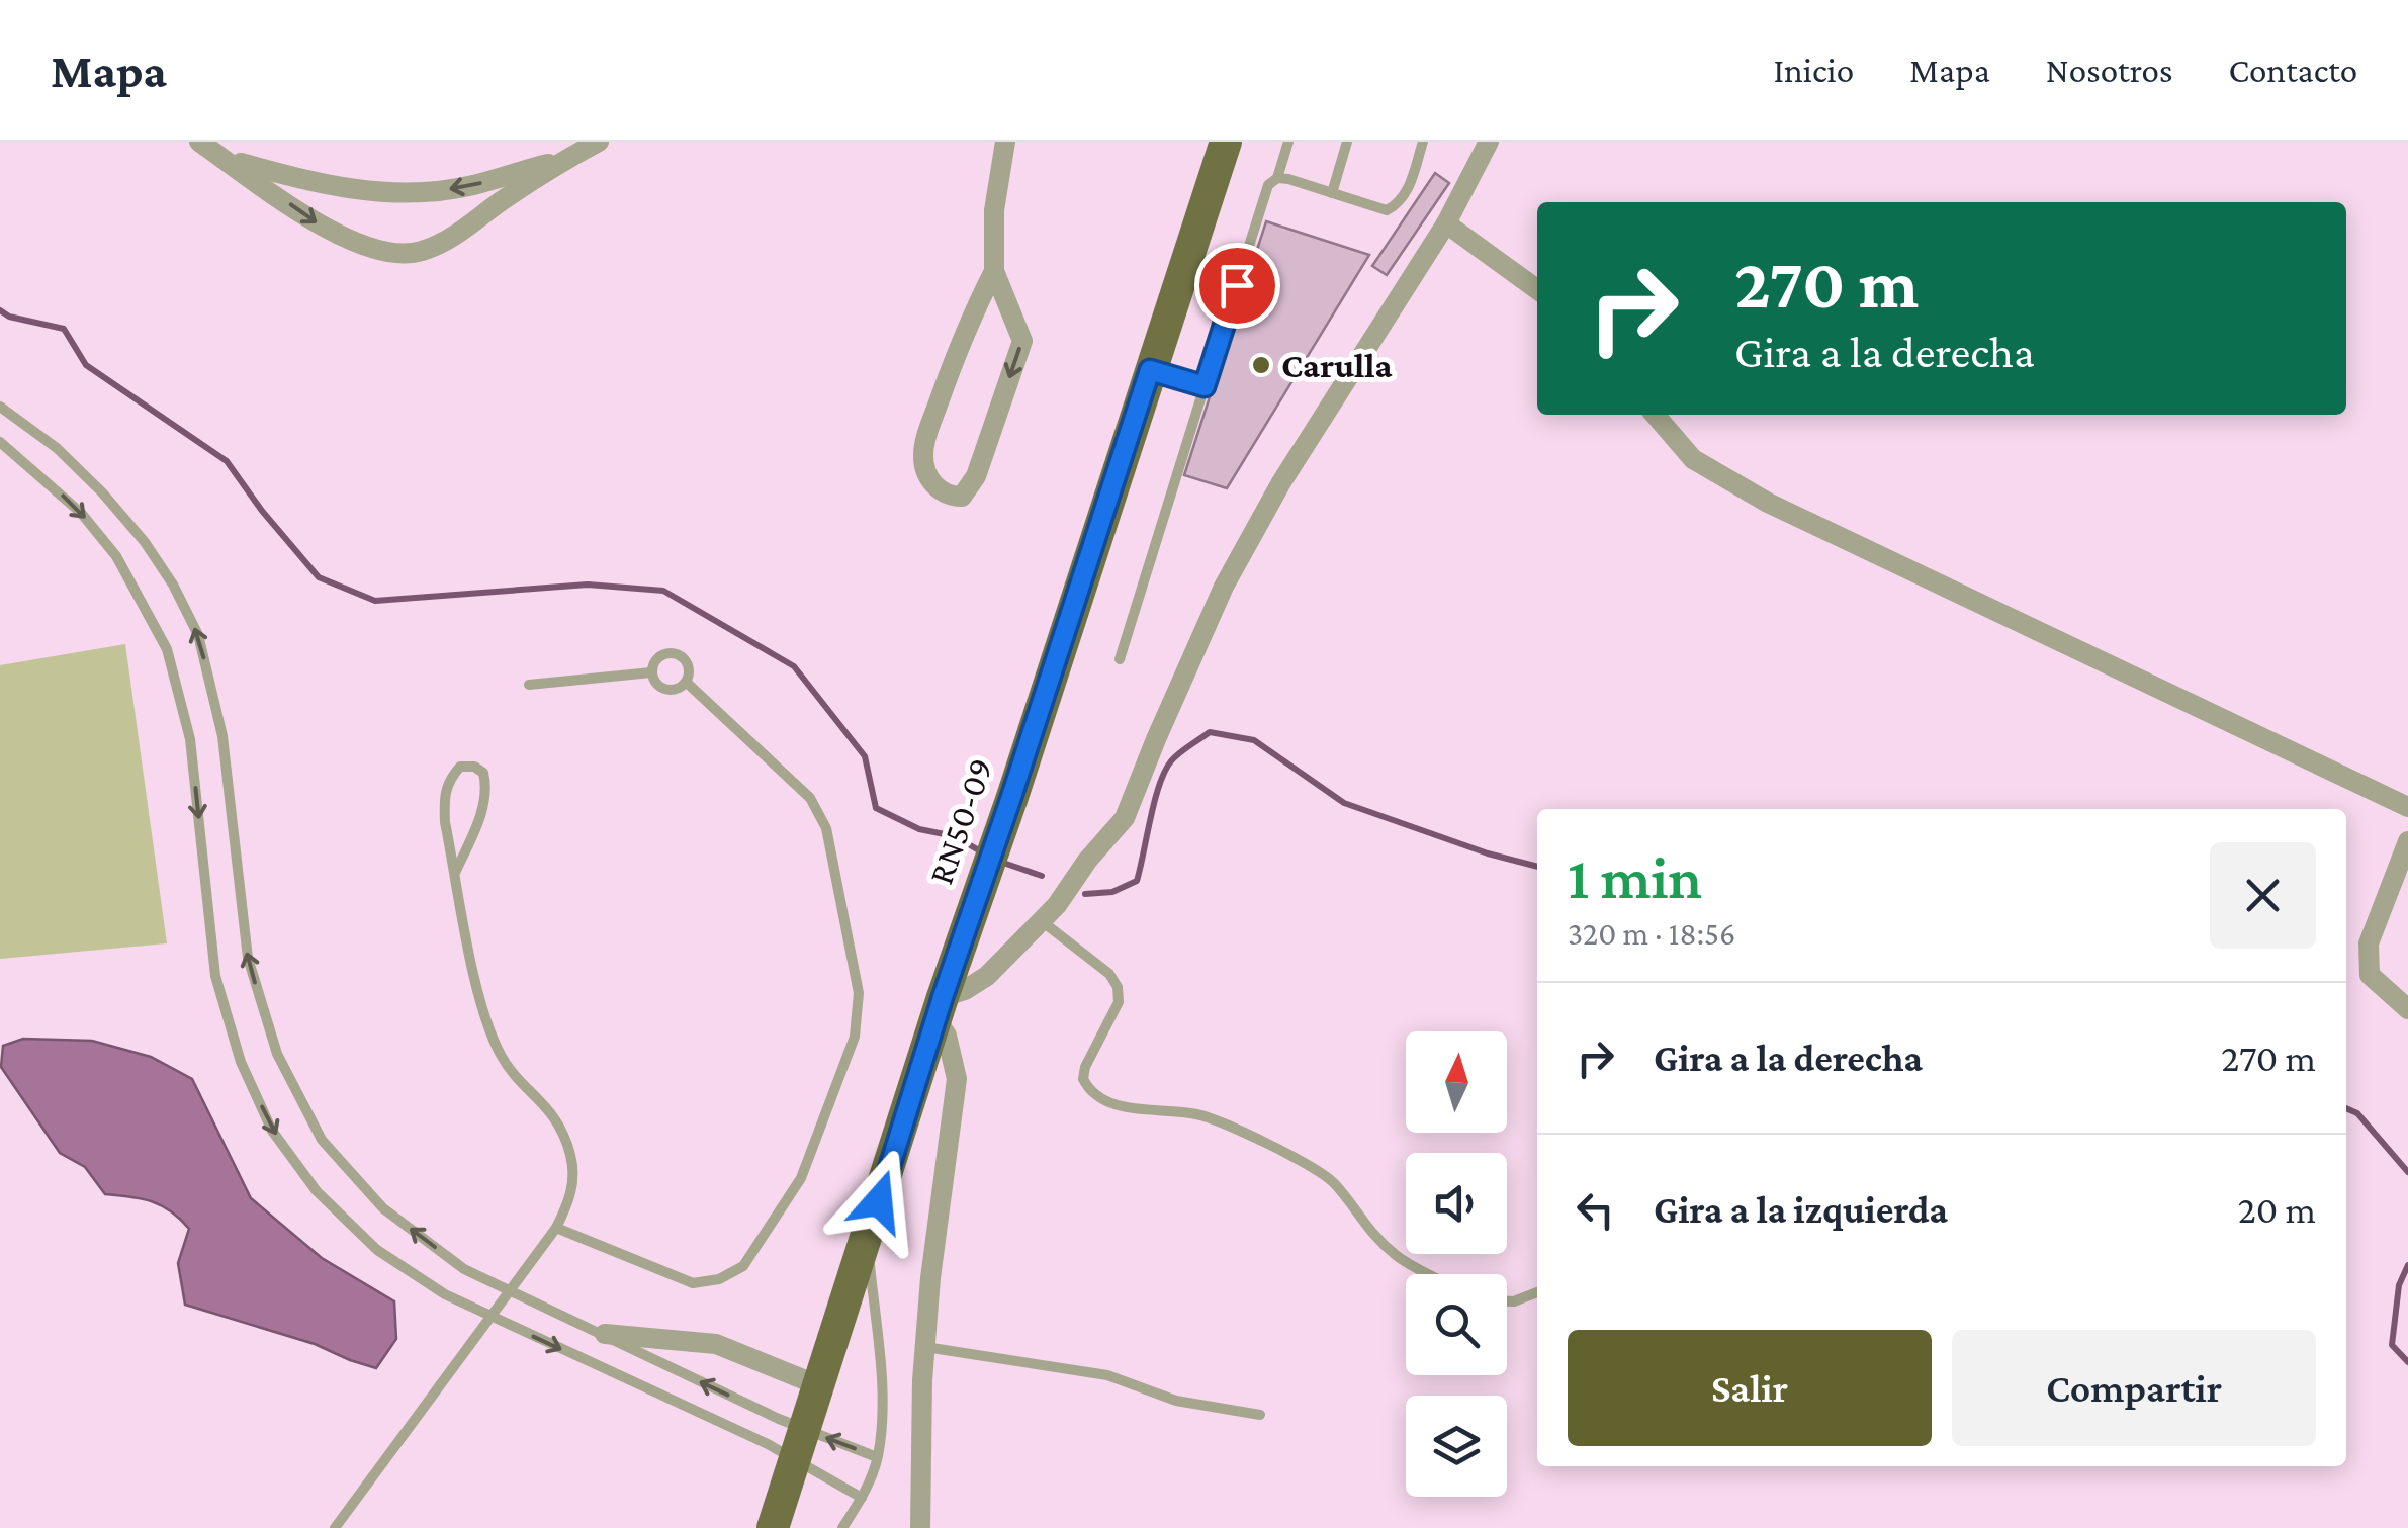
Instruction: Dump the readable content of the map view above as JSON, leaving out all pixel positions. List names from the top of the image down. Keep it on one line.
{"streets":{"main road":["RN50-09"]},"places":["Carulla"],"north":"top","page":{"header":"Mapa","nav":["Inicio","Mapa","Nosotros","Contacto"],"turn":["270 m","Gira a la derecha"],"heading":["1 min","320 m · 18:56"],"list":[{"name":"Gira a la derecha","value":"270 m"},{"name":"Gira a la izquierda","value":"20 m"}],"buttons":["Salir","Compartir"]}}
